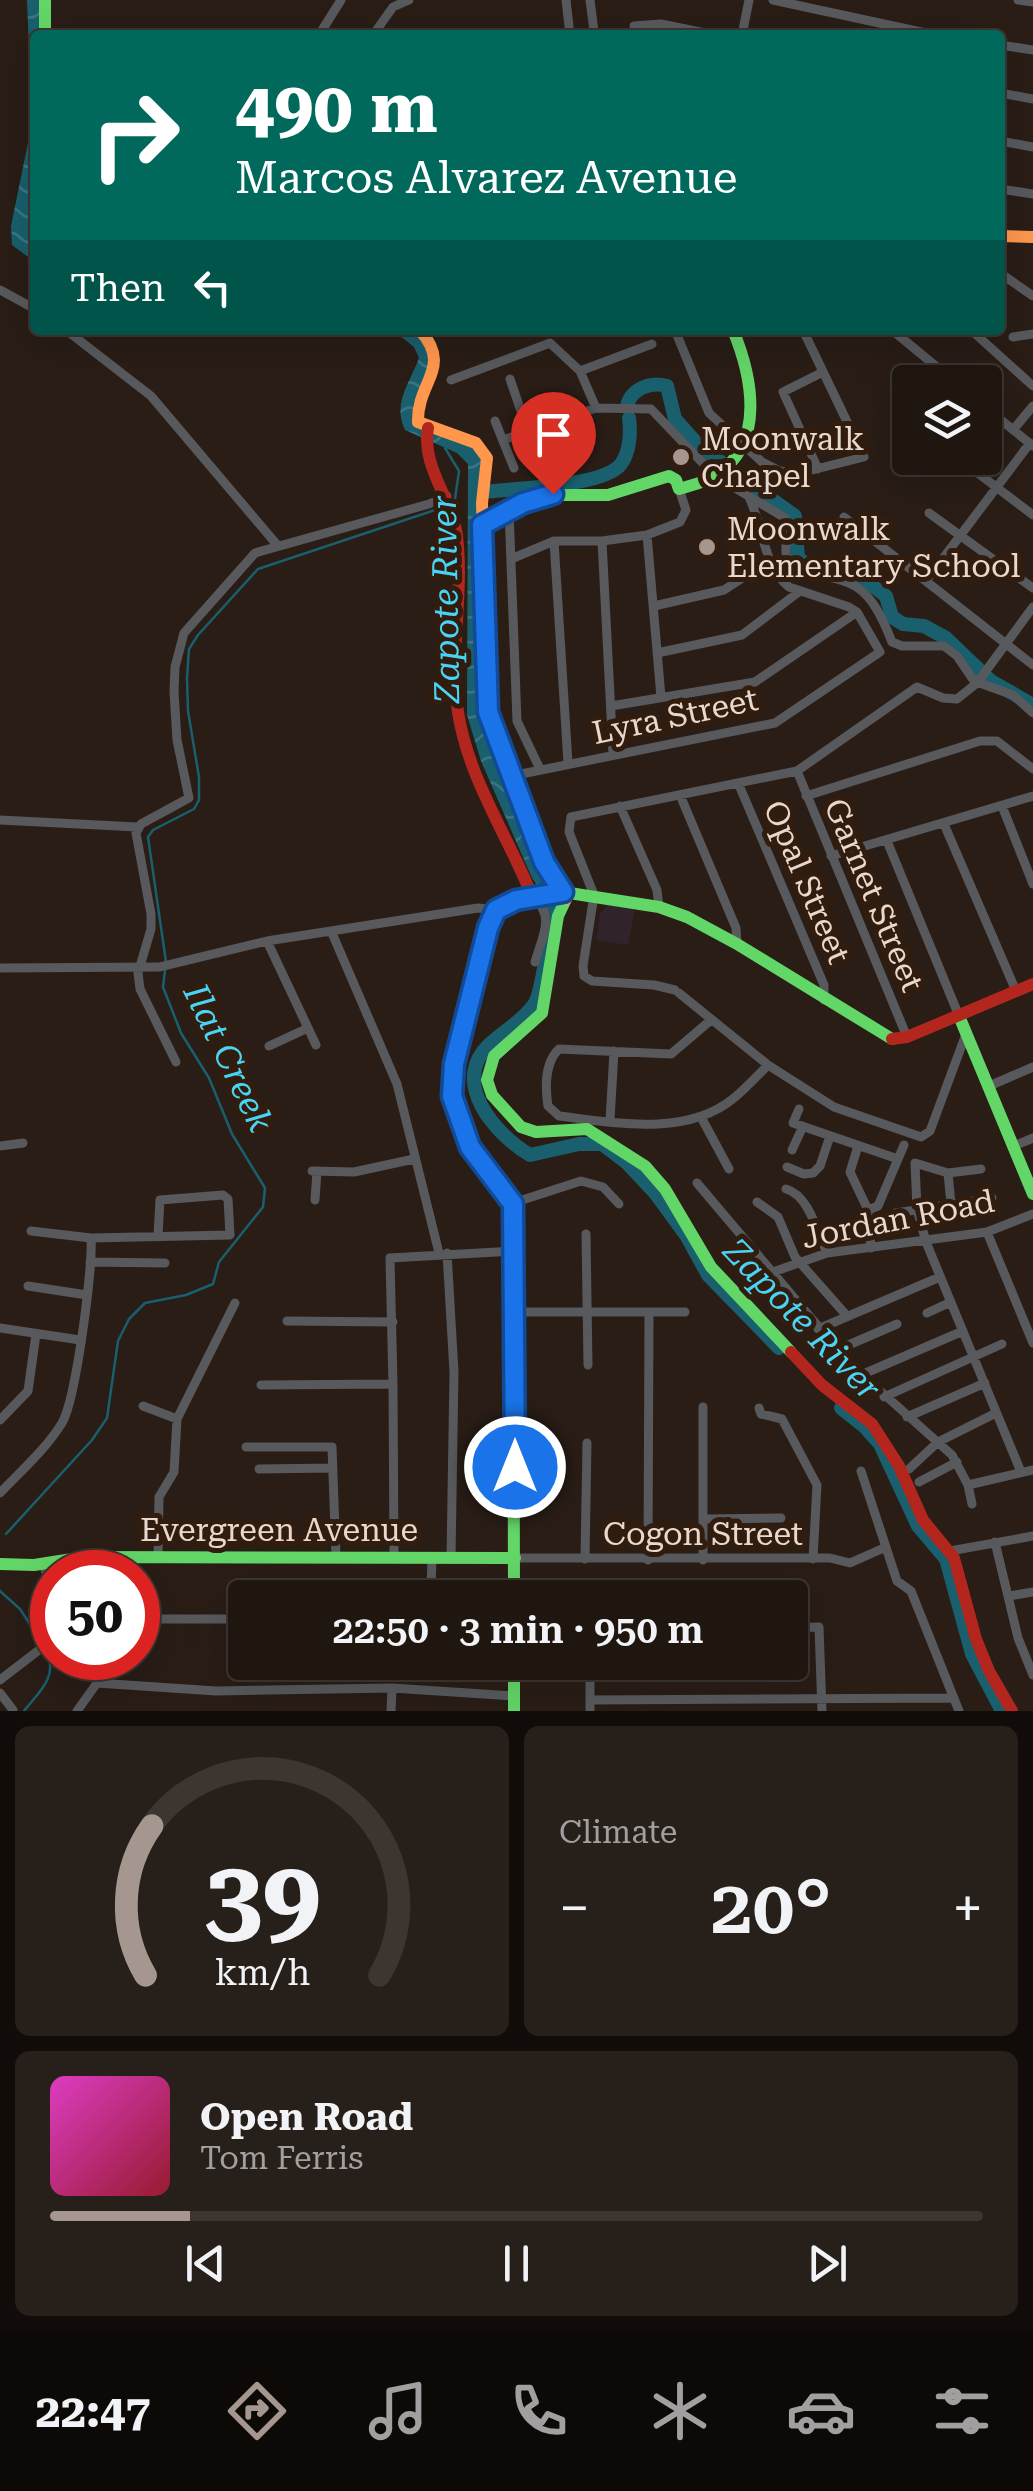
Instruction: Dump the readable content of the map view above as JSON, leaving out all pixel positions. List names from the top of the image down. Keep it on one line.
{"streets":{"main road":["Evergreen Avenue"],"street":["Lyra Street","Opal Street","Garnet Street","Jordan Road","Cogon Street"]},"crossings":[["Evergreen Avenue","Cogon Street"]],"water":["Zapote River","Ilat Creek"],"places":["Moonwalk Chapel","Moonwalk Elementary School"],"page":{"turn":["490 m","Marcos Alvarez Avenue"],"then":"Then","limit":"50","trip":"22:50 · 3 min · 950 m","tile":"Climate","heat":["−","20°","+"],"song":["Open Road","Tom Ferris"],"tabs":"22:47","gauge":["39","km/h"]}}
